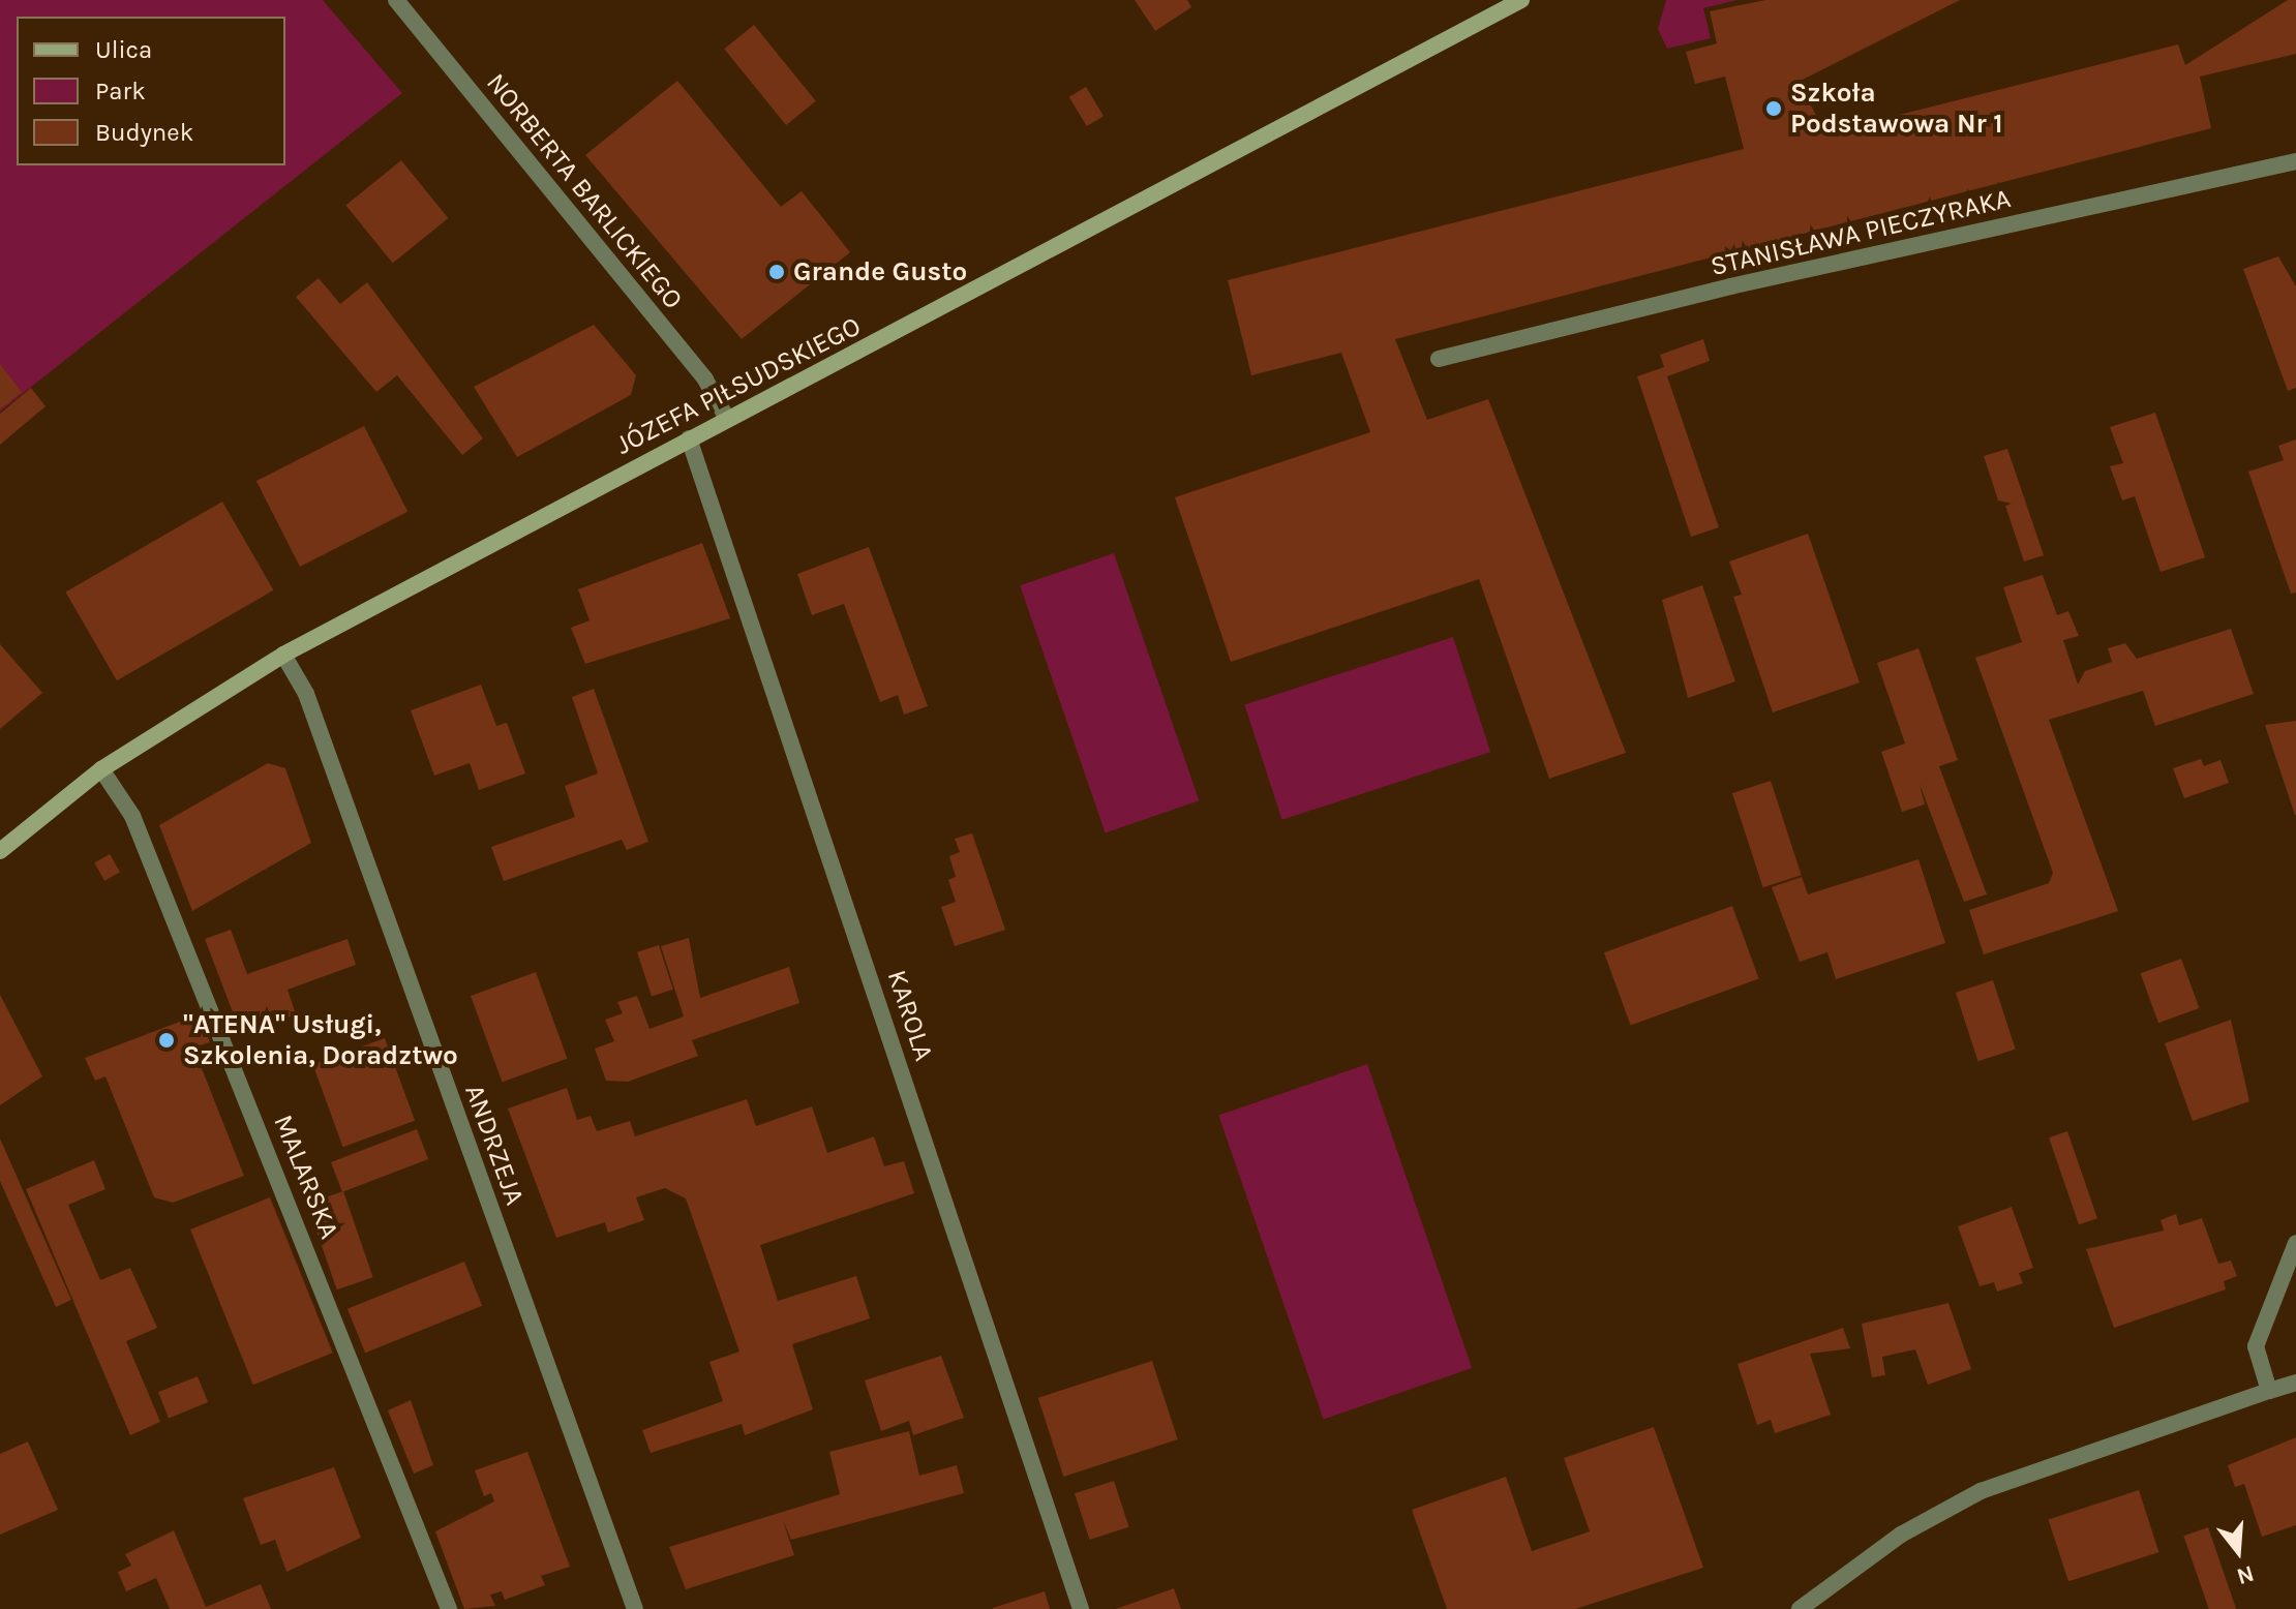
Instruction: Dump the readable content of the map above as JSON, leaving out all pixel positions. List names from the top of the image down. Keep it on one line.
{"streets":{"street":["NORBERTA BARLICKIEGO","STANISŁAWA PIECZYRAKA","JÓZEFA PIŁSUDSKIEGO","KAROLA","ANDRZEJA","MALARSKA"]},"crossings":[["NORBERTA BARLICKIEGO","JÓZEFA PIŁSUDSKIEGO"],["JÓZEFA PIŁSUDSKIEGO","KAROLA"],["JÓZEFA PIŁSUDSKIEGO","ANDRZEJA"],["JÓZEFA PIŁSUDSKIEGO","MALARSKA"]],"places":["Szkoła Podstawowa Nr 1","Grande Gusto","\"ATENA\" Usługi, Szkolenia, Doradztwo"],"legend":["Ulica","Park","Budynek"],"north":"bottom"}
